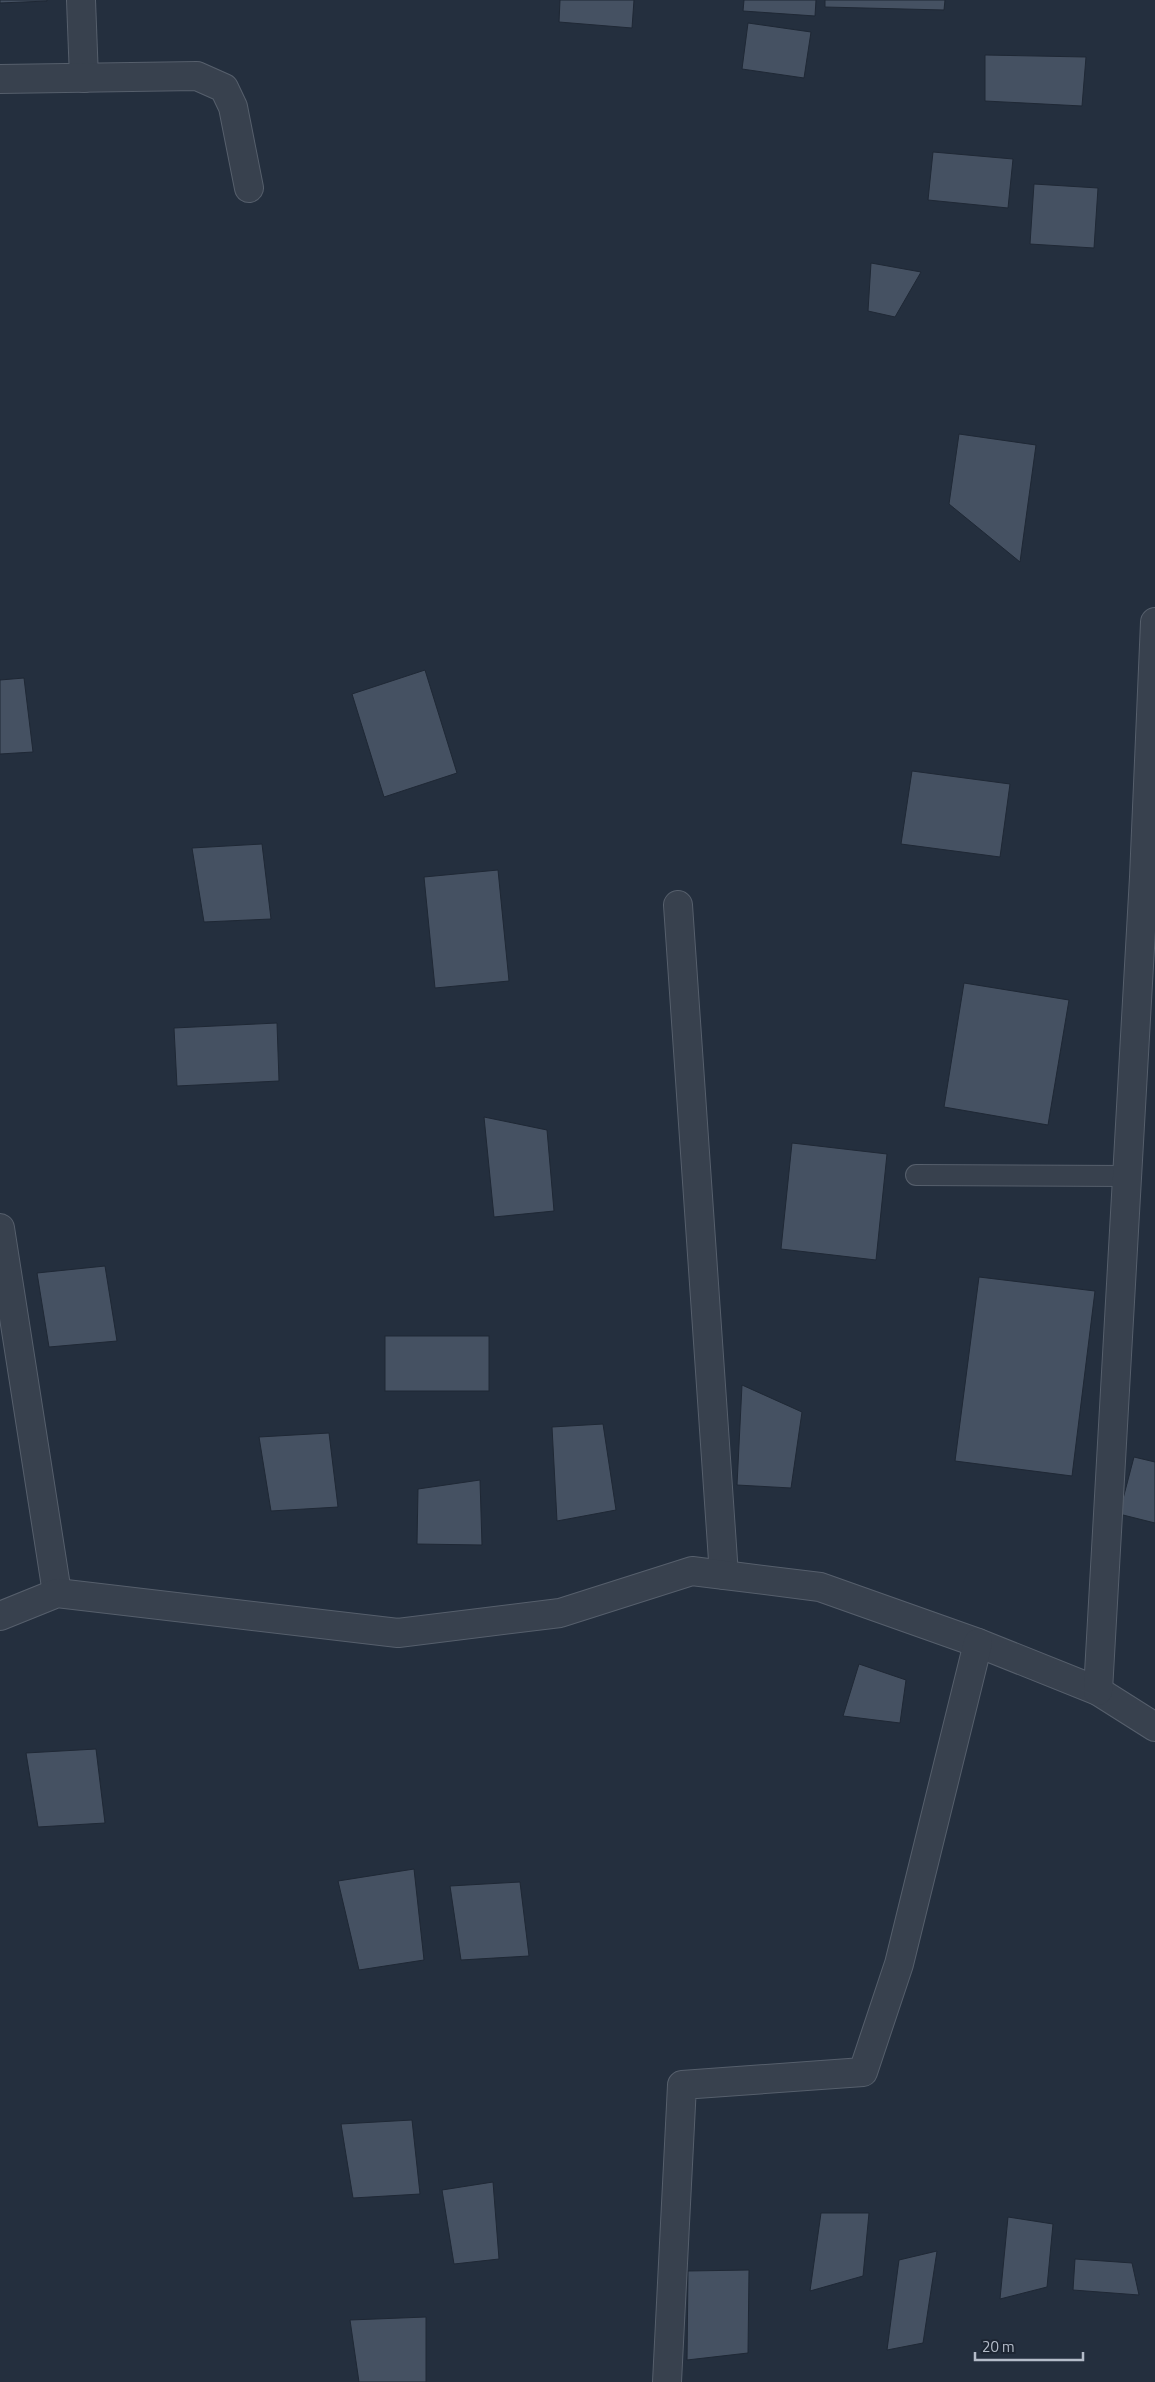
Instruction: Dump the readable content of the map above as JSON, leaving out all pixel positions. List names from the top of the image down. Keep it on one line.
{"scale_bar":"20 m"}
